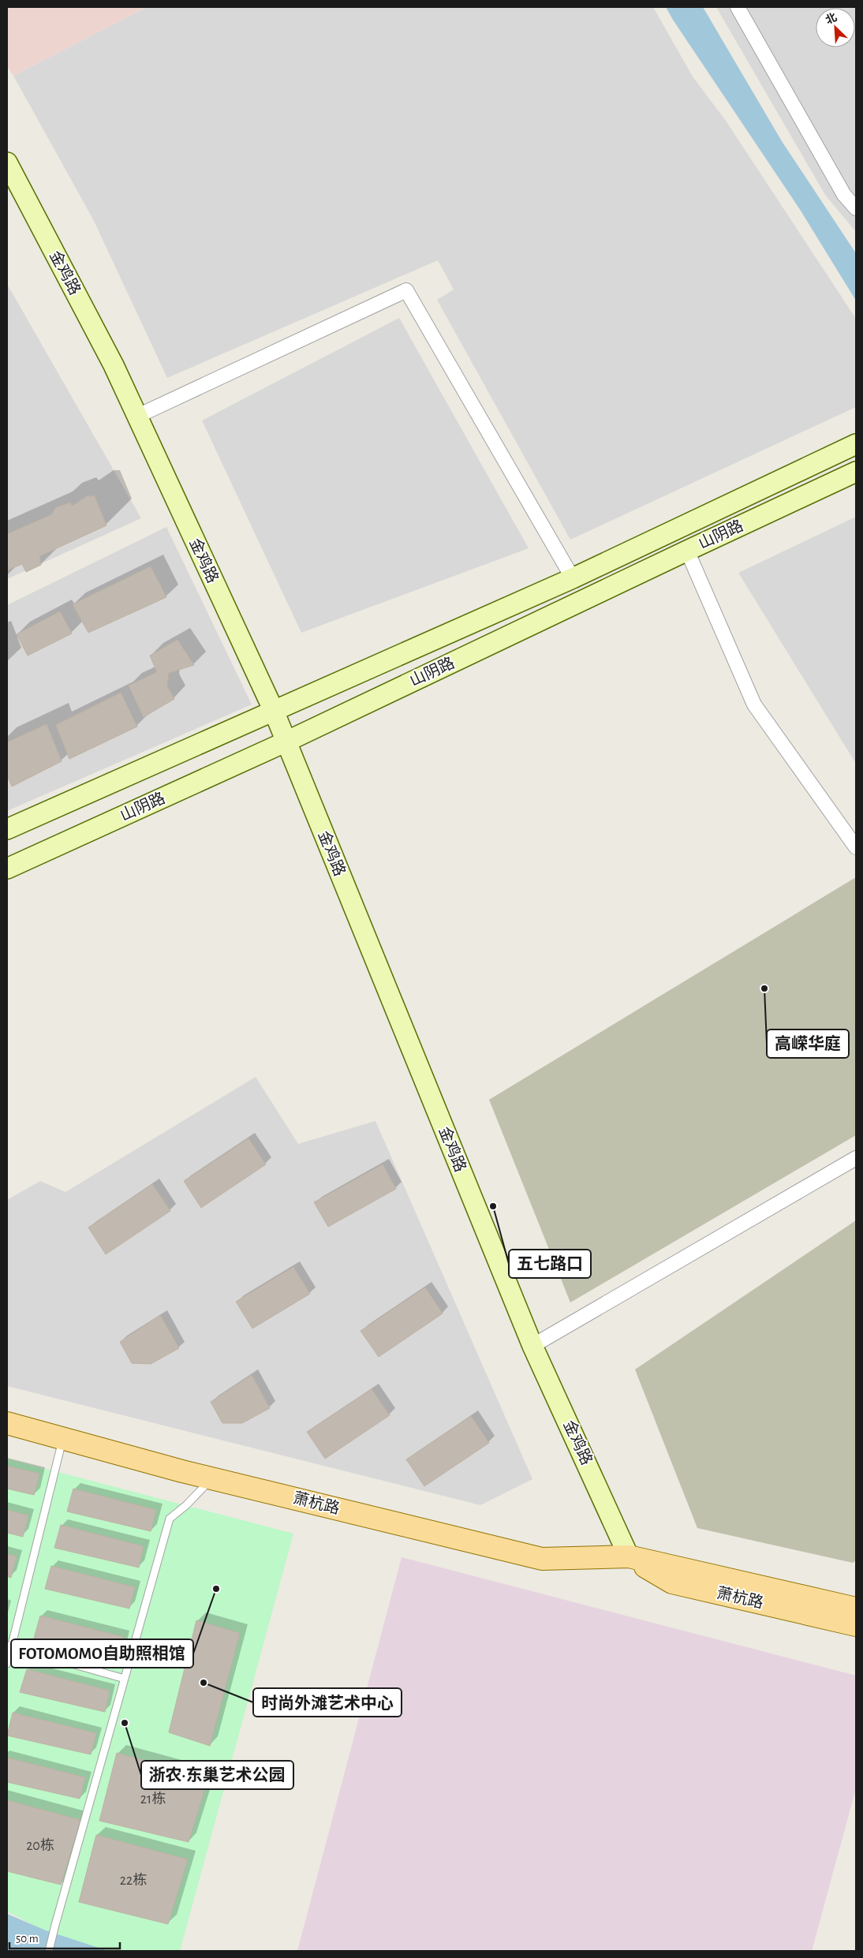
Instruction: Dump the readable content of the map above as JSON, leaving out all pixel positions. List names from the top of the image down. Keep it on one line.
{"streets":{"main road":["金鸡路","山阴路","萧杭路"]},"crossings":[["金鸡路","山阴路"],["金鸡路","萧杭路"]],"places":["高嵘华庭","五七路口","FOTOMOMO自助照相馆","时尚外滩艺术中心","浙农·东巢艺术公园"],"house_numbers":["21栋","20栋","22栋"],"scale_bar":"50 m","north":"top left"}
